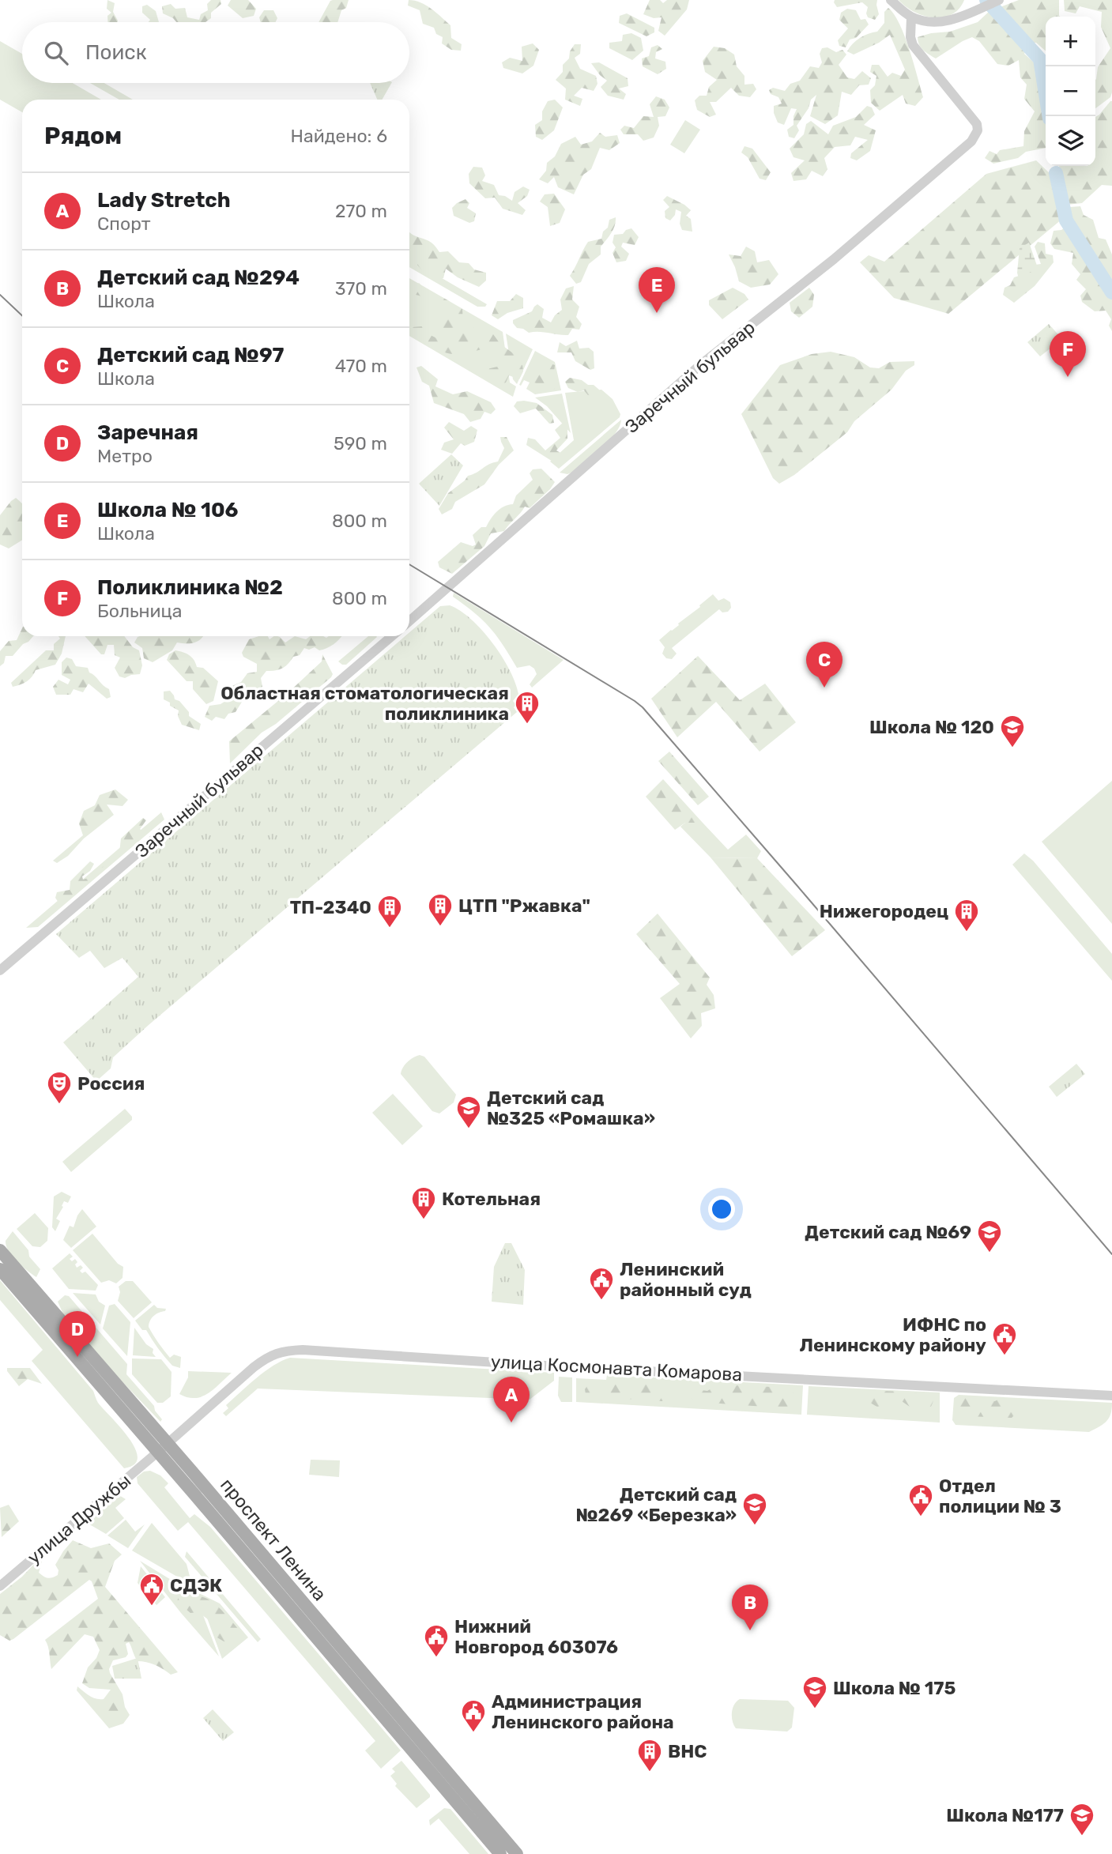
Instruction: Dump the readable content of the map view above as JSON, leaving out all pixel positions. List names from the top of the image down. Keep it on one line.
{"streets":{"main road":["проспект Ленина"],"street":["Заречный бульвар","улица Космонавта Комарова","улица Дружбы"]},"crossings":[["улица Космонавта Комарова","улица Дружбы"],["улица Космонавта Комарова","проспект Ленина"],["улица Дружбы","проспект Ленина"]],"places":{"building":["Областная стоматологическая поликлиника","ЦТП \"Ржавка\"","ТП-2340","Нижегородец","Котельная","ВНС"],"school or university":["Школа № 120","Детский сад №325 «Ромашка»","Детский сад №69","Детский сад №269 «Березка»","Школа № 175","Школа №177"],"theatre":["Россия"],"public building":["Ленинский районный суд","ИФНС по Ленинскому району","Отдел полиции № 3","СДЭК","Нижний Новгород 603076","Администрация Ленинского района"]},"page":{"map_buttons":["+","−"],"search":"Поиск","heading":["Рядом","Найдено: 6"],"list":[{"mark":"A","name":"Lady Stretch","note":"Спорт","value":"270 m"},{"mark":"B","name":"Детский сад №294","note":"Школа","value":"370 m"},{"mark":"C","name":"Детский сад №97","note":"Школа","value":"470 m"},{"mark":"D","name":"Заречная","note":"Метро","value":"590 m"},{"mark":"E","name":"Школа № 106","note":"Школа","value":"800 m"},{"mark":"F","name":"Поликлиника №2","note":"Больница","value":"800 m"}],"pins":["E","F","C","D","A","B"]}}
